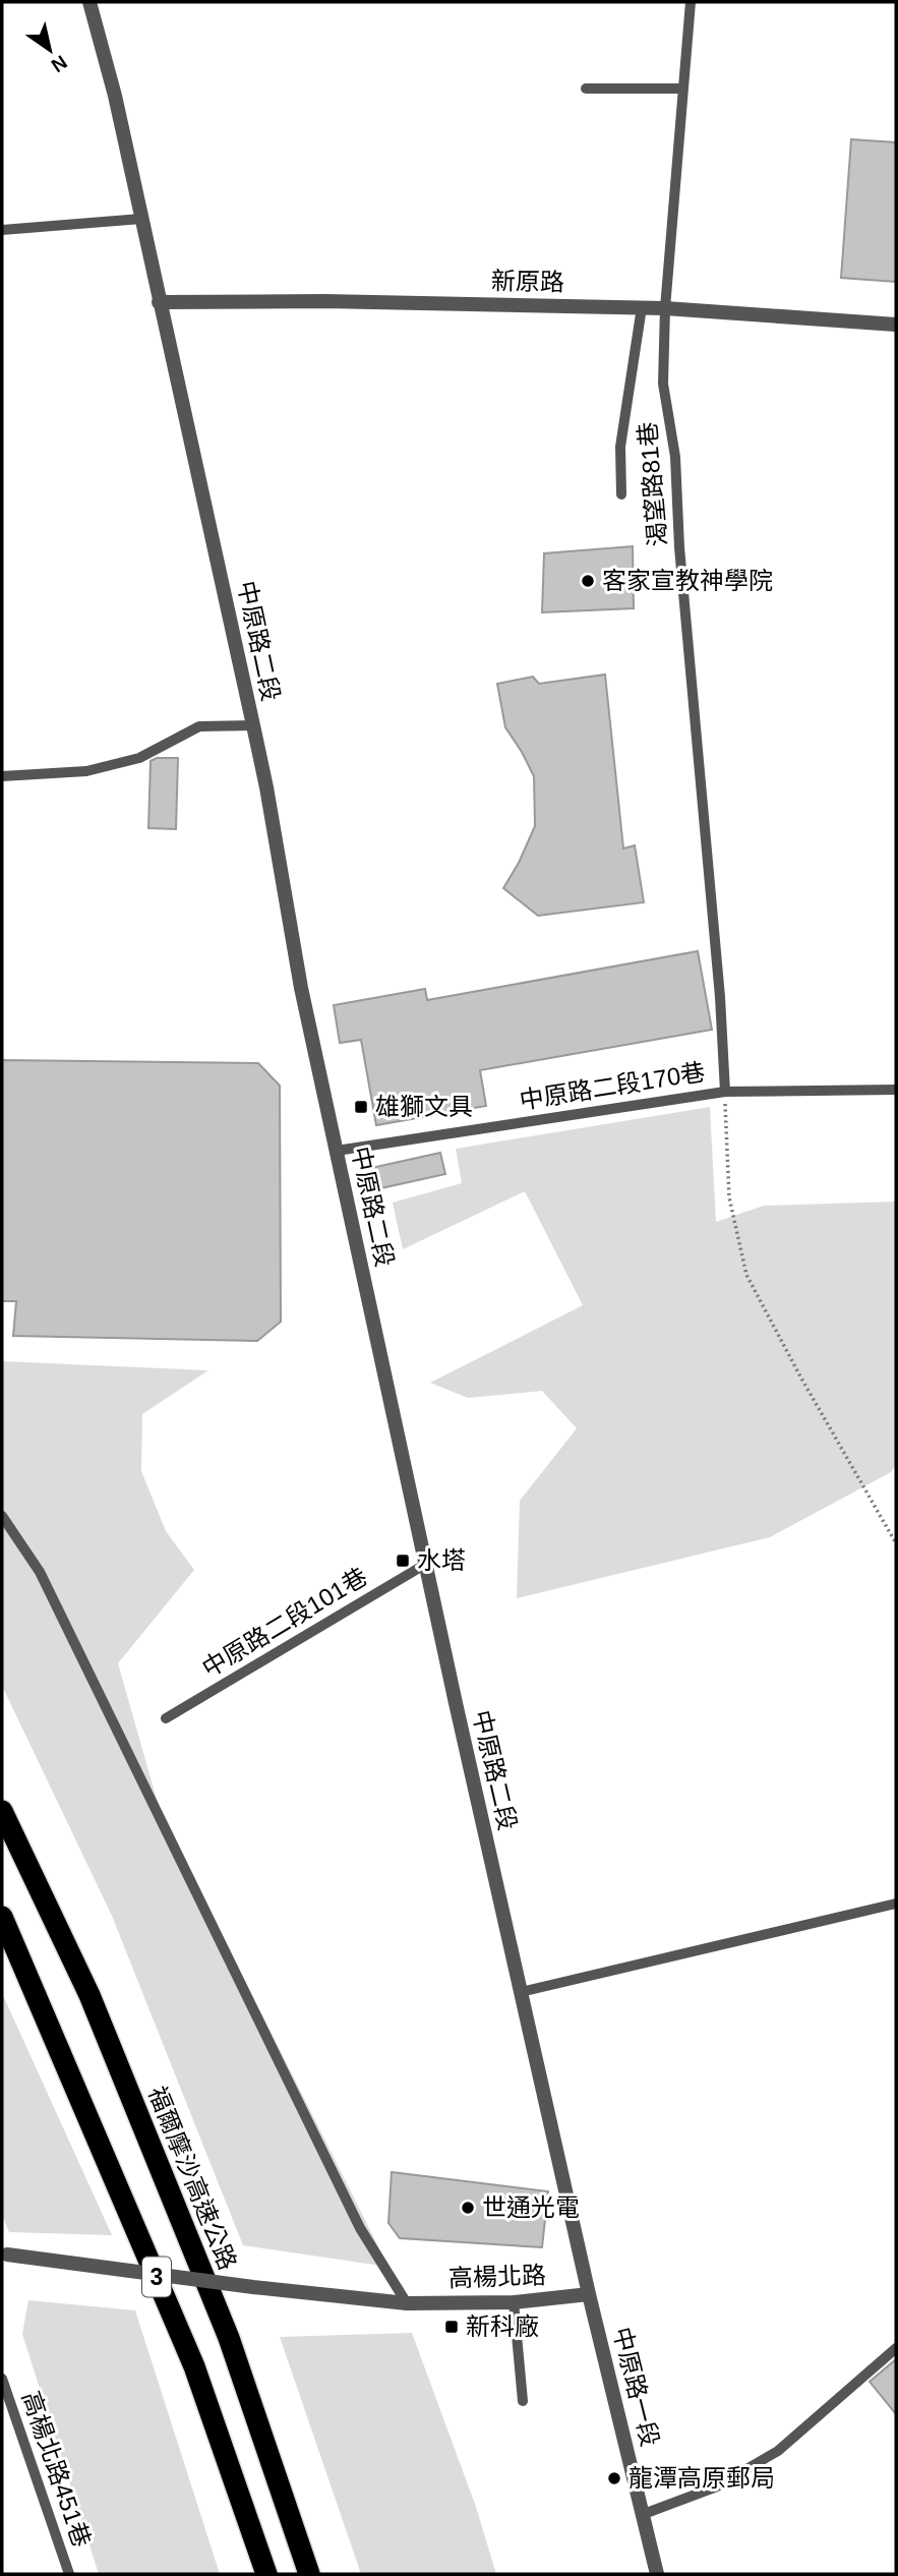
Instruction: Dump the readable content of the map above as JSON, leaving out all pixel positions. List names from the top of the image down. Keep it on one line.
{"streets":{"highway":["福爾摩沙高速公路","3"],"street":["新原路","中原路二段","高楊北路","中原路一段"],"lane":["渴望路81巷","中原路二段170巷","中原路二段101巷","高楊北路451巷"]},"crossings":[["新原路","渴望路81巷"],["新原路","中原路二段"],["渴望路81巷","中原路二段170巷"],["中原路二段","中原路二段170巷"],["中原路二段","中原路二段101巷"],["中原路二段","高楊北路"],["中原路二段","中原路一段"],["高楊北路","中原路一段"]],"places":{"other":["客家宣教神學院","世通光電","龍潭高原郵局"],"transit":["雄獅文具","水塔","新科廠"]},"north":"bottom right"}
